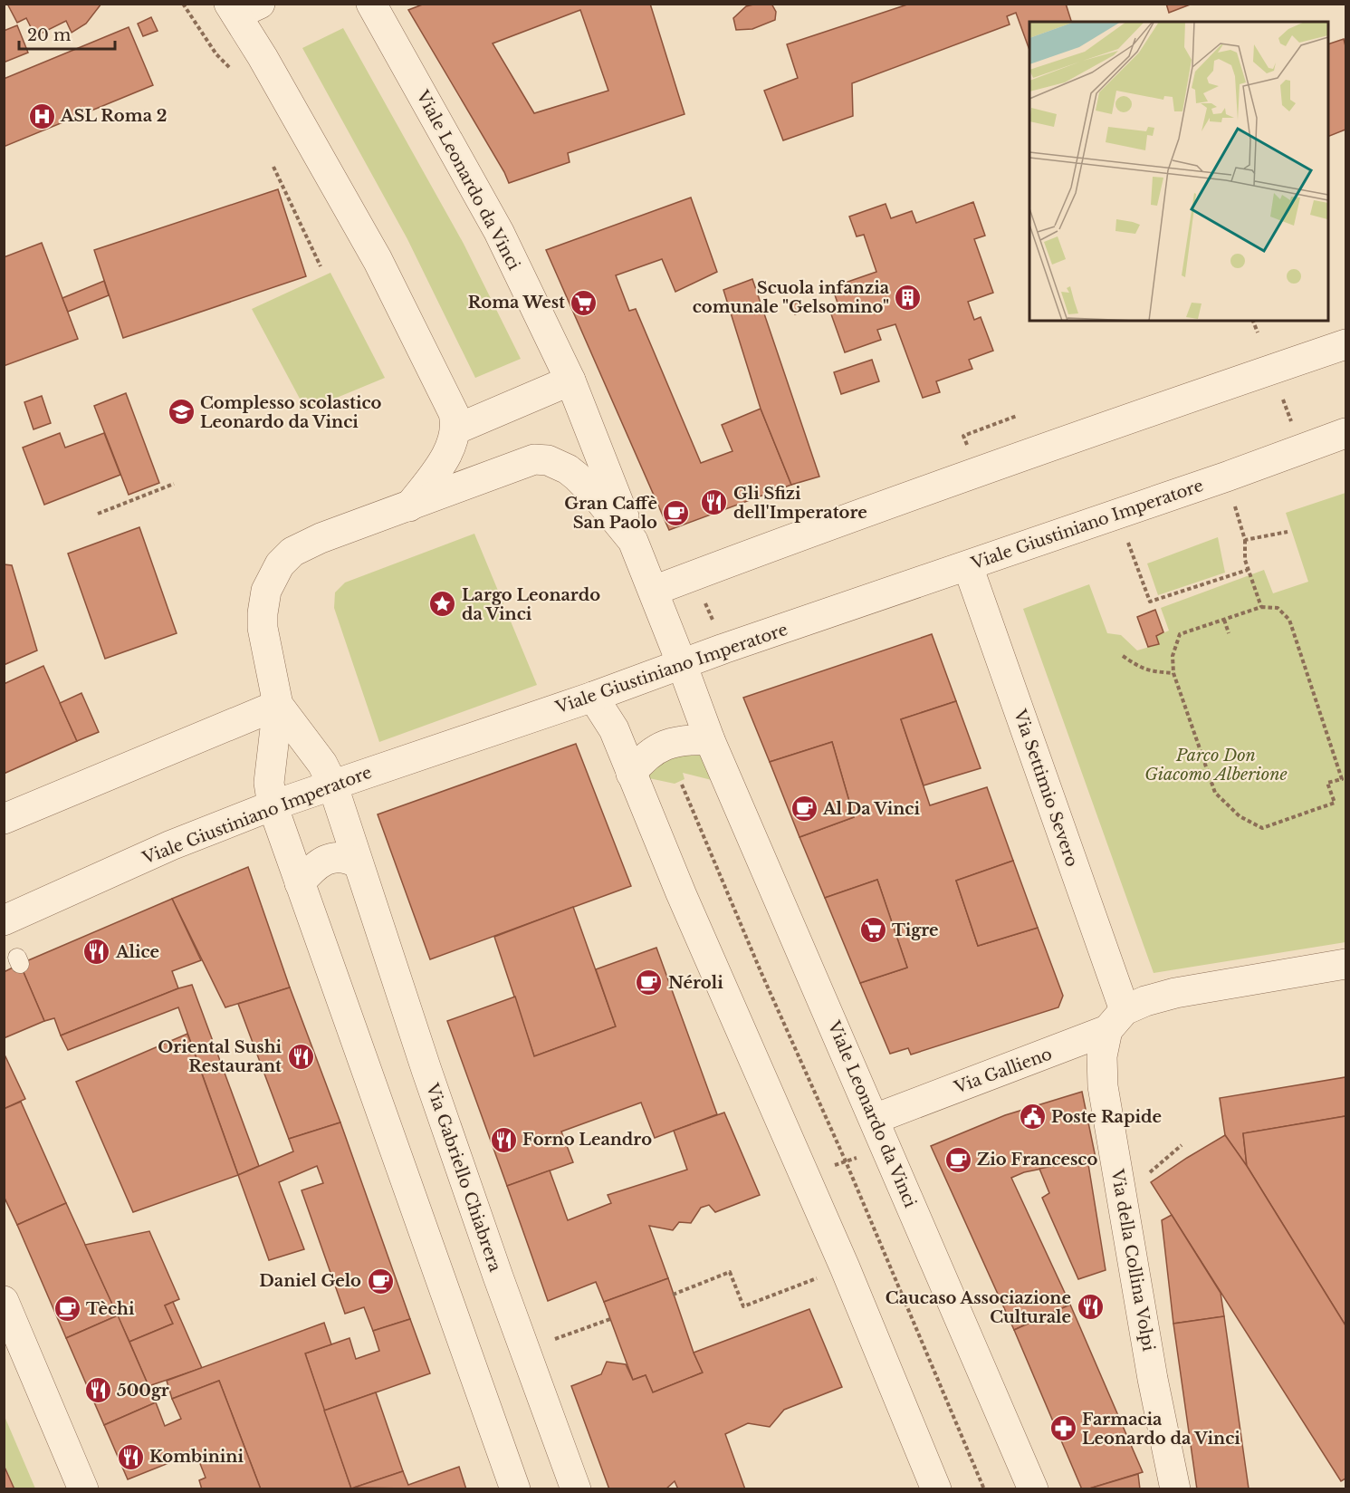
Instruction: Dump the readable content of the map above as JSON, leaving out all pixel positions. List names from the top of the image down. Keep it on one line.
{"streets":{"street":["Viale Leonardo da Vinci","Viale Giustiniano Imperatore","Via Settimio Severo","Via Gallieno","Via Gabriello Chiabrera","Via della Collina Volpi"]},"crossings":[["Viale Leonardo da Vinci","Viale Giustiniano Imperatore"],["Viale Leonardo da Vinci","Via Gallieno"],["Viale Giustiniano Imperatore","Via Settimio Severo"],["Viale Giustiniano Imperatore","Via Gabriello Chiabrera"],["Via Settimio Severo","Via Gallieno"],["Via Settimio Severo","Via della Collina Volpi"],["Via Gallieno","Via della Collina Volpi"]],"parks":["Parco Don Giacomo Alberione"],"places":{"hospital":["ASL Roma 2"],"building":["Scuola infanzia comunale \"Gelsomino\""],"supermarket":["Roma West","Tigre"],"school or university":["Complesso scolastico Leonardo da Vinci"],"restaurant":["Gli Sfizi dell'Imperatore","Alice","Oriental Sushi Restaurant","Forno Leandro","Caucaso Associazione Culturale","500gr","Kombinini"],"cafe":["Gran Caffè San Paolo","Al Da Vinci","Néroli","Zio Francesco","Daniel Gelo","Tèchi"],"place":["Largo Leonardo da Vinci"],"public building":["Poste Rapide"],"pharmacy":["Farmacia Leonardo da Vinci"]},"scale_bar":"20 m"}
